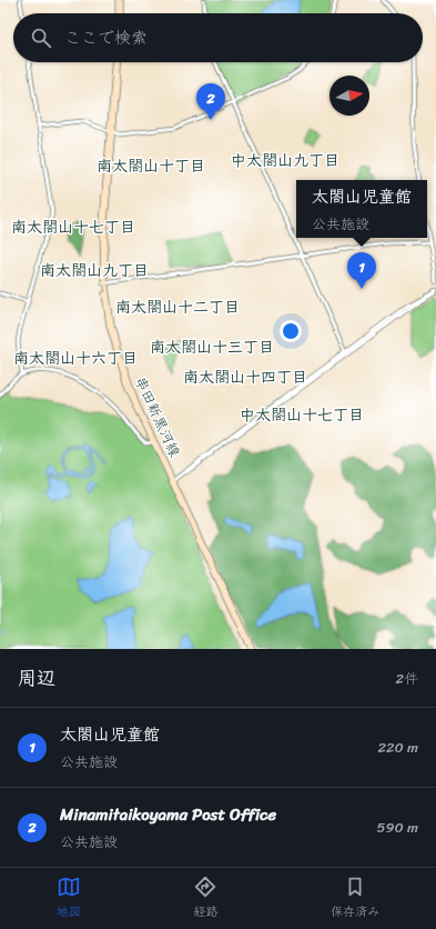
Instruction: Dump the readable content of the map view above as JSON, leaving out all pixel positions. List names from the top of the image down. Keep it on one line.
{"streets":{"main road":["串田新黒河線"]},"districts":["中太閤山九丁目","南太閤山十丁目","南太閤山十七丁目","南太閤山九丁目","南太閤山十二丁目","南太閤山十三丁目","南太閤山十六丁目","南太閤山十四丁目","中太閤山十七丁目"],"north":"right","page":{"search":"ここで検索","pins":["2","1"],"popup":["太閤山児童館","公共施設"],"heading":["周辺","2件"],"list":[{"mark":"1","name":"太閤山児童館","note":"公共施設","value":"220 m"},{"mark":"2","name":"Minamitaikoyama Post Office","note":"公共施設","value":"590 m"}],"nav":["地図","経路","保存済み"]}}
